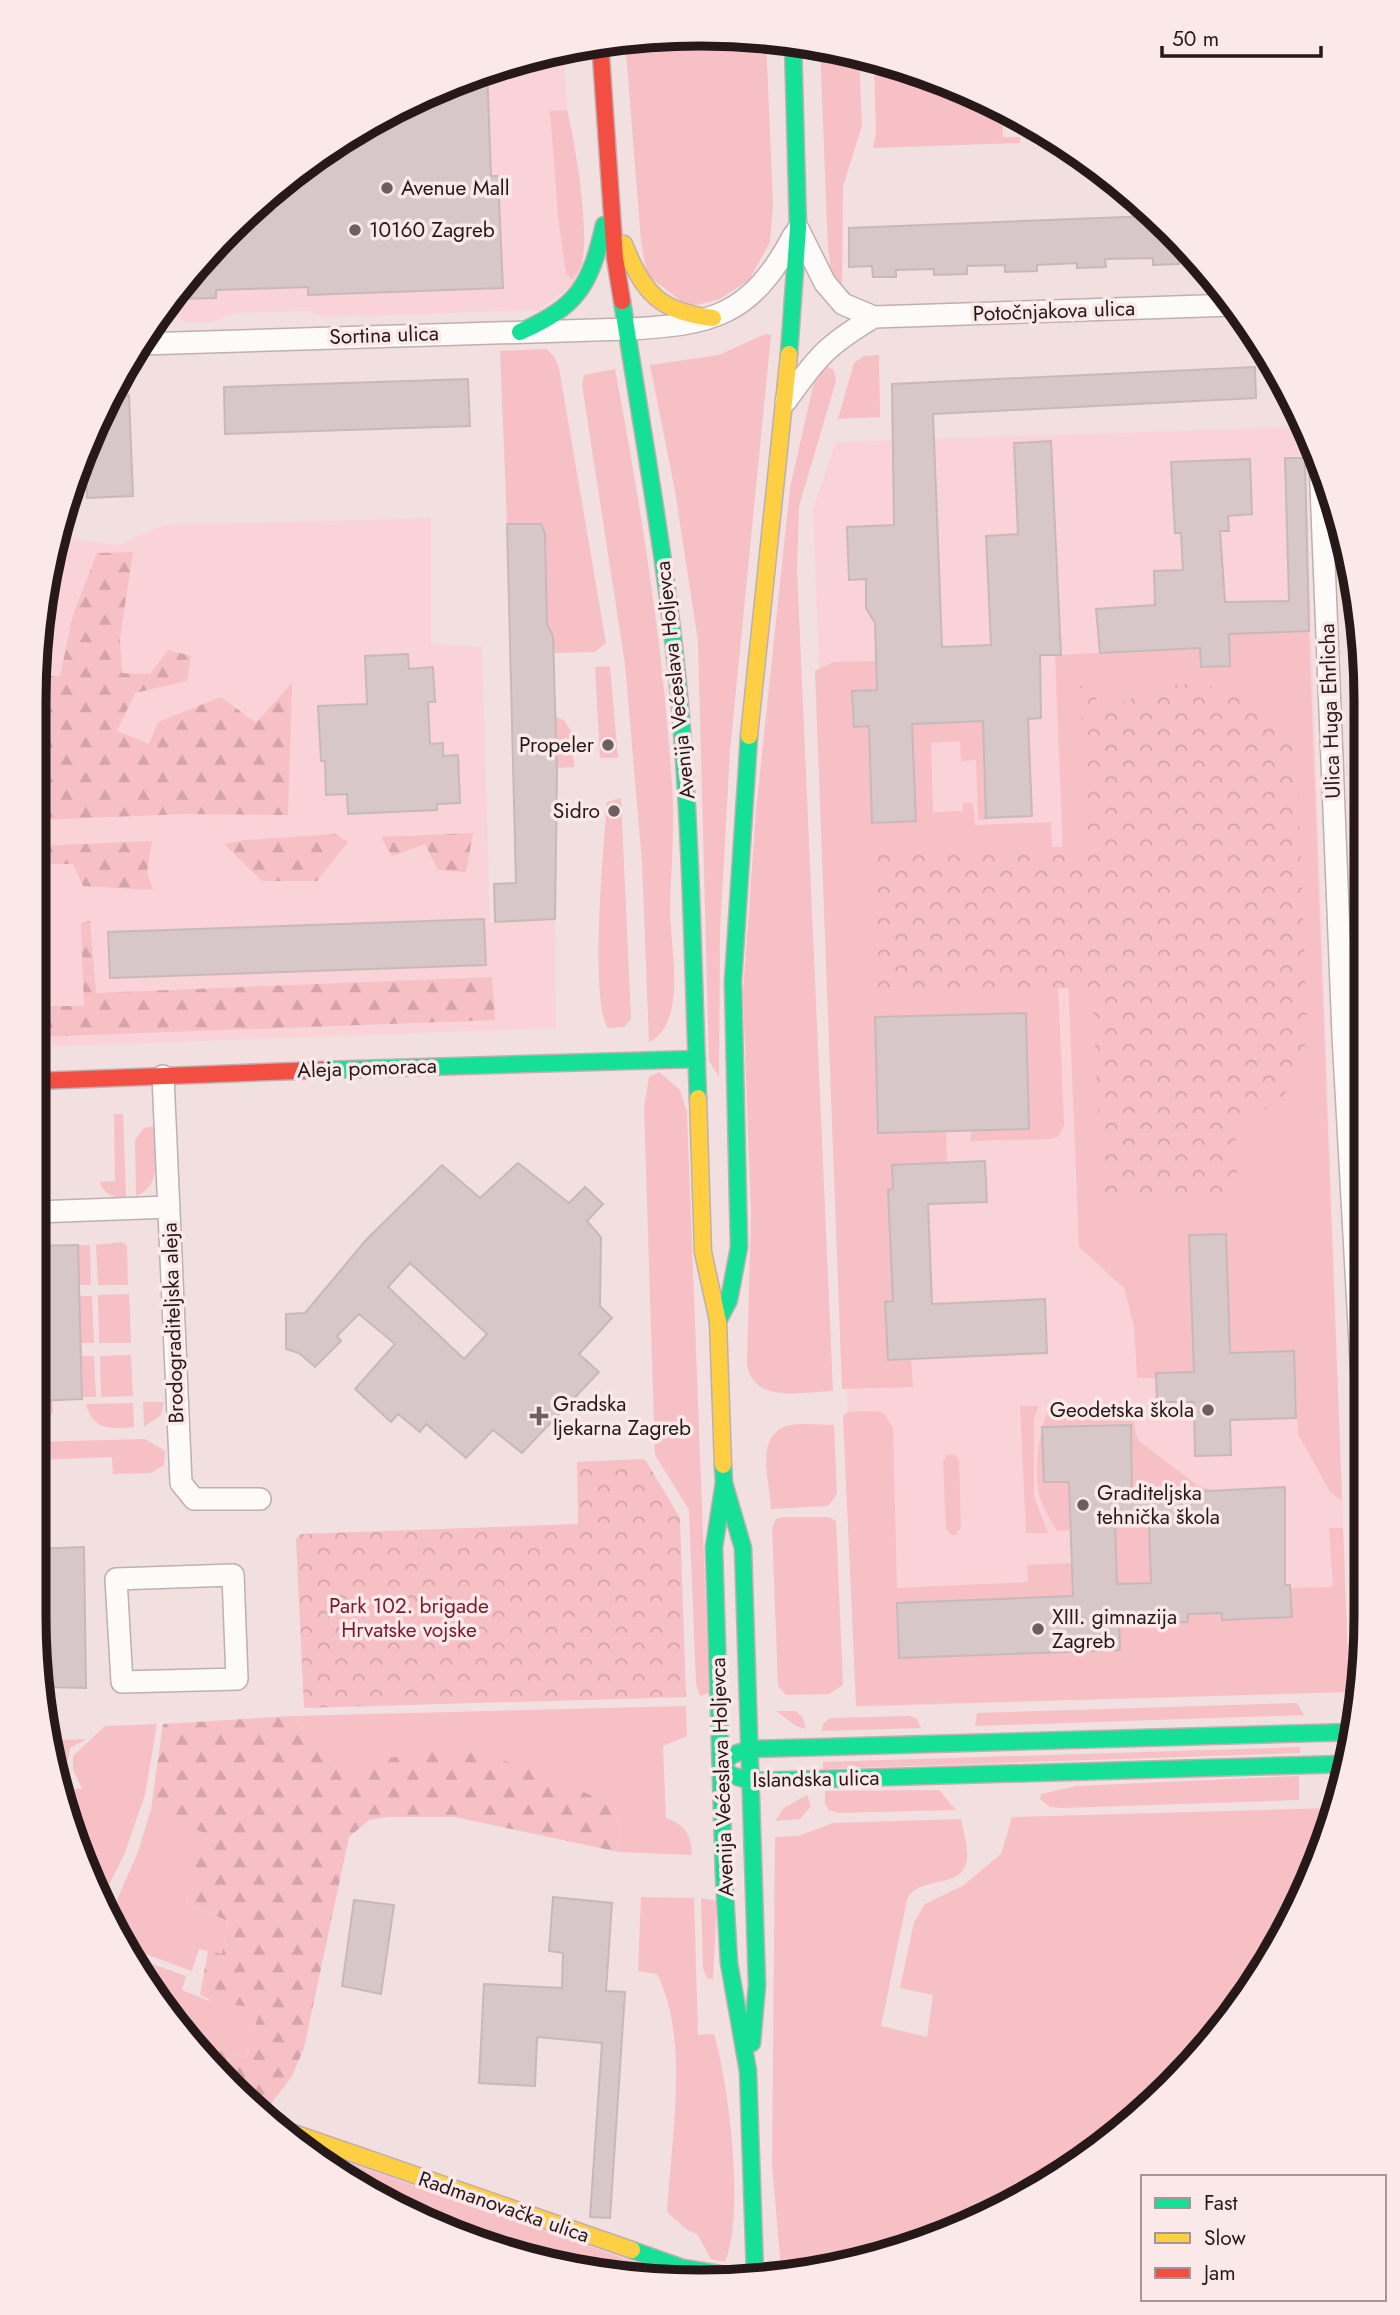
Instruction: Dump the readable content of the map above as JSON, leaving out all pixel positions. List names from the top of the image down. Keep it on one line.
{"streets":{"street":["Potočnjakova ulica","Sortina ulica","Avenija Većeslava Holjevca","Ulica Huga Ehrlicha","Aleja pomoraca","Brodograditeljska aleja","Islandska ulica","Radmanovačka ulica"]},"crossings":[["Potočnjakova ulica","Sortina ulica"],["Potočnjakova ulica","Avenija Većeslava Holjevca"],["Sortina ulica","Avenija Većeslava Holjevca"],["Avenija Većeslava Holjevca","Aleja pomoraca"],["Avenija Većeslava Holjevca","Islandska ulica"],["Aleja pomoraca","Brodograditeljska aleja"]],"parks":["Park 102. brigade Hrvatske vojske"],"places":{"other":["Avenue Mall","10160 Zagreb","Propeler","Sidro","Geodetska škola","Graditeljska tehnička škola","XIII. gimnazija Zagreb"],"health":["Gradska ljekarna Zagreb"]},"legend":["Fast","Slow","Jam"],"scale_bar":"50 m"}
